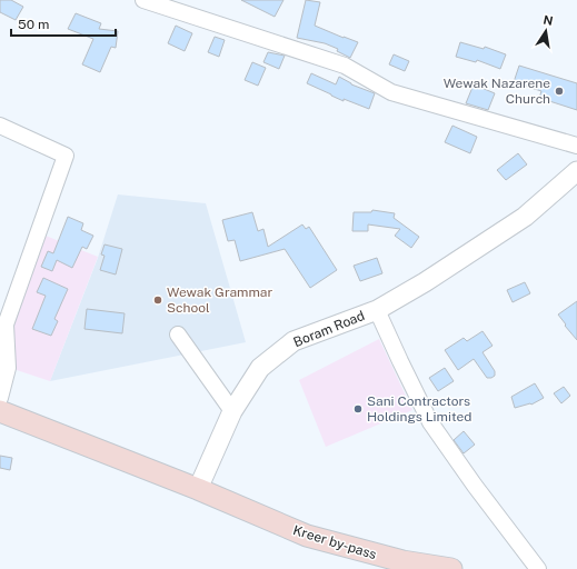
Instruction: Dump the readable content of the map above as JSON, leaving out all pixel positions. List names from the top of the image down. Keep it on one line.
{"streets":{"main road":["Kreer by-pass"],"street":["Boram Road"]},"crossings":[["Boram Road","Kreer by-pass"]],"places":["Wewak Nazarene Church","Wewak Grammar School","Sani Contractors Holdings Limited"],"scale_bar":"50 m","north":"top"}
